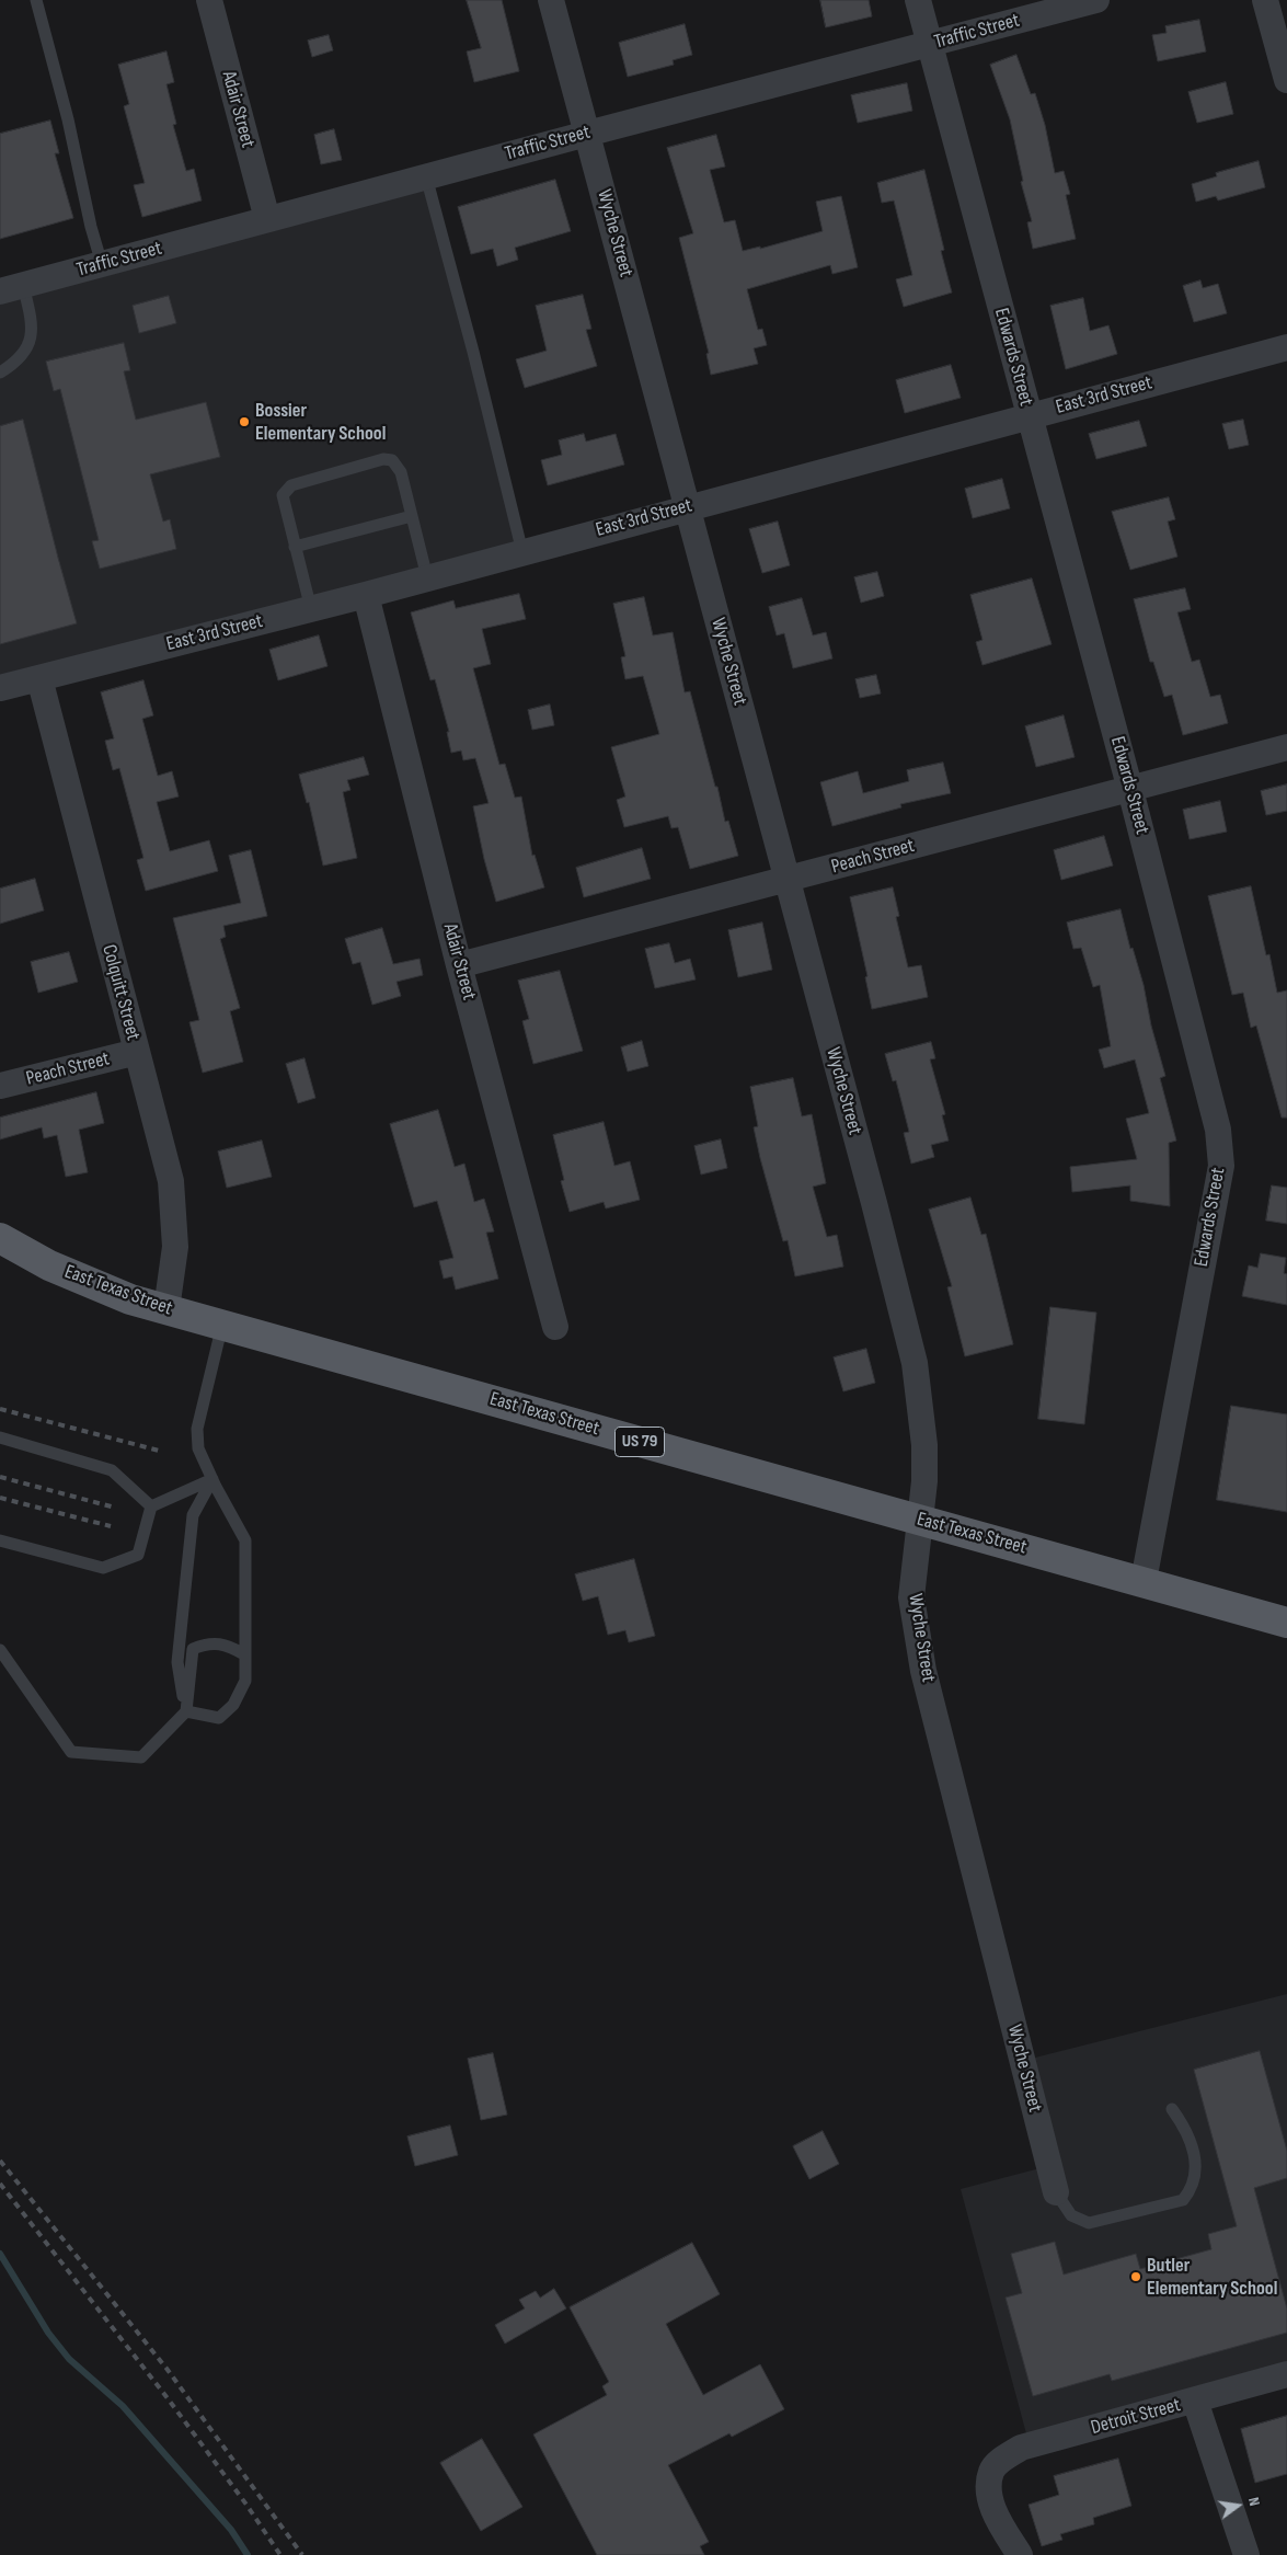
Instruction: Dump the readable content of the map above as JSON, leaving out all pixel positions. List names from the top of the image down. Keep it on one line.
{"streets":{"main road":["East Texas Street","US 79"],"street":["Traffic Street","Adair Street","Wyche Street","Edwards Street","East 3rd Street","Peach Street","Colquitt Street","Detroit Street"]},"crossings":[["Traffic Street","Adair Street"],["Traffic Street","Wyche Street"],["Traffic Street","Edwards Street"],["Adair Street","East 3rd Street"],["Adair Street","Peach Street"],["Wyche Street","East 3rd Street"],["Wyche Street","Peach Street"],["Wyche Street","East Texas Street"],["Edwards Street","East 3rd Street"],["Edwards Street","Peach Street"],["Edwards Street","East Texas Street"],["East 3rd Street","Colquitt Street"],["Peach Street","Colquitt Street"],["Colquitt Street","East Texas Street"]],"places":["Bossier Elementary School","Butler Elementary School"],"north":"right"}
